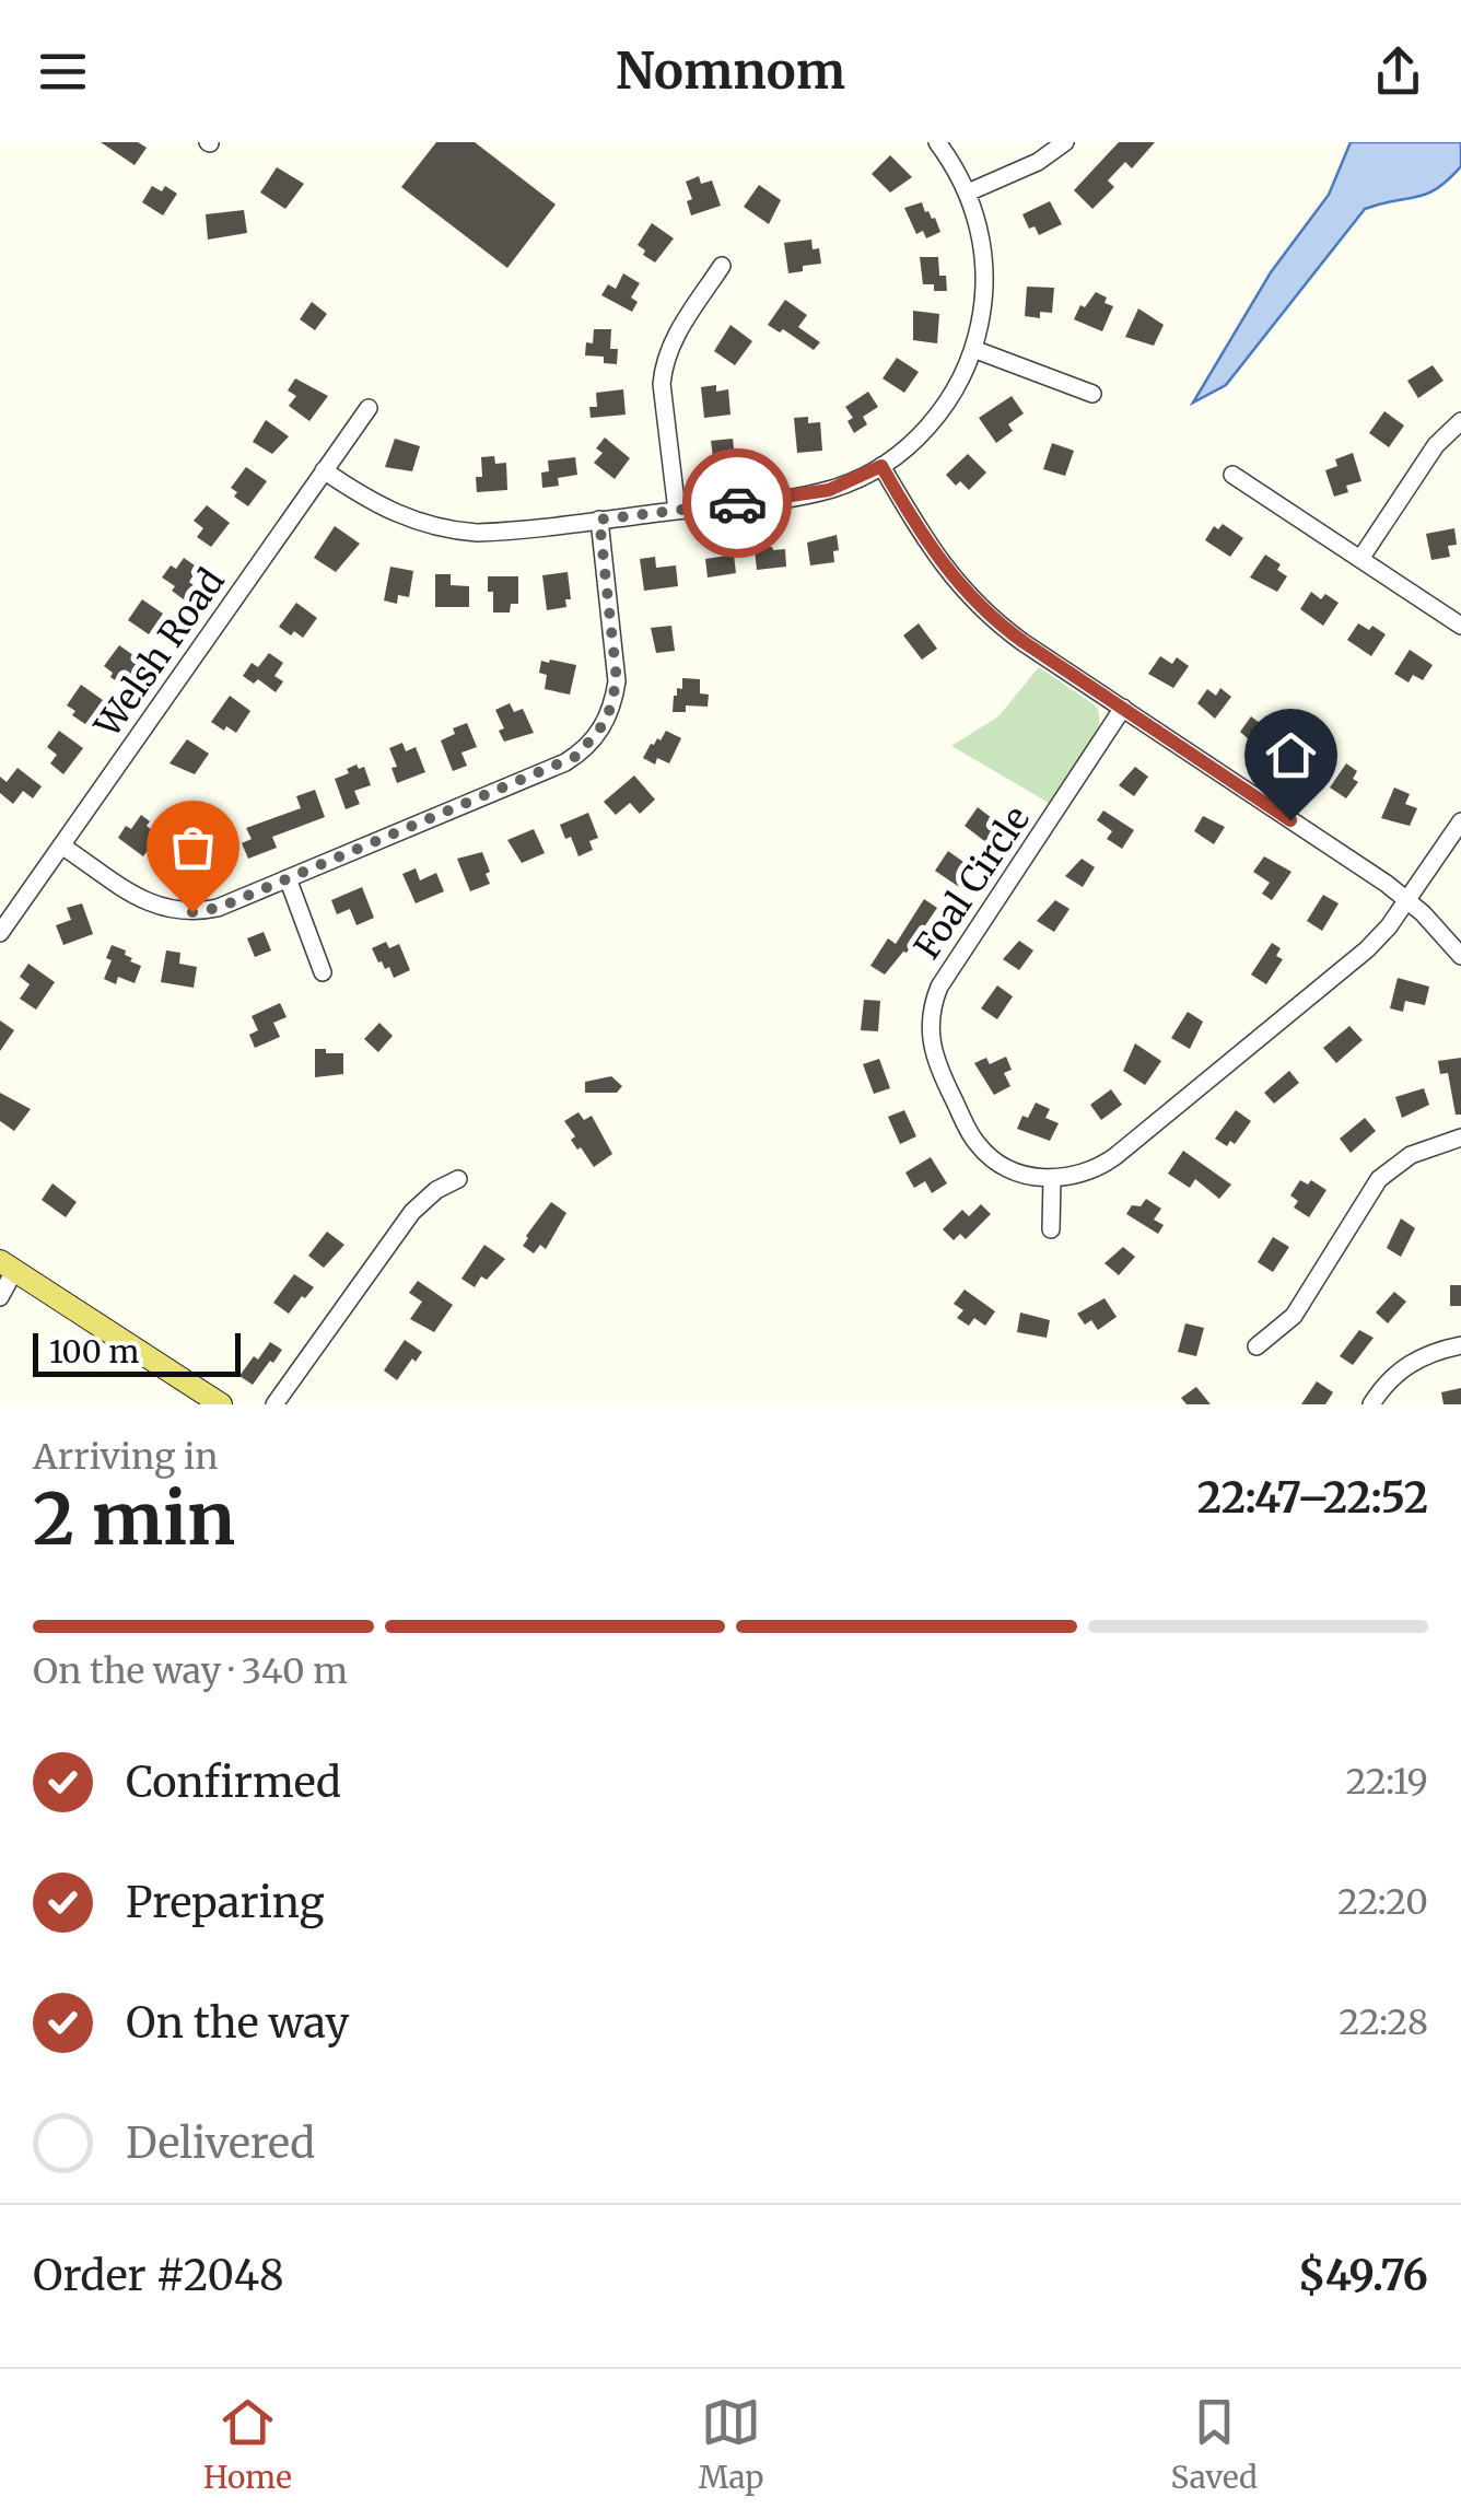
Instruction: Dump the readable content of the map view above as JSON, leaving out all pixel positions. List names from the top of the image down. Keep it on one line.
{"streets":{"street":["Welsh Road","Foal Circle"]},"scale_bar":"100 m","page":{"header":"Nomnom","scale":"100 m","heading":["2 min","Arriving in","22:47–22:52"],"panel":["Order #2048","$49.76"],"bar":"On the way · 340 m","list":[["Confirmed","22:19"],["Preparing","22:20"],["On the way","22:28"],"Delivered"],"tabs":["Home","Map","Saved"]}}
